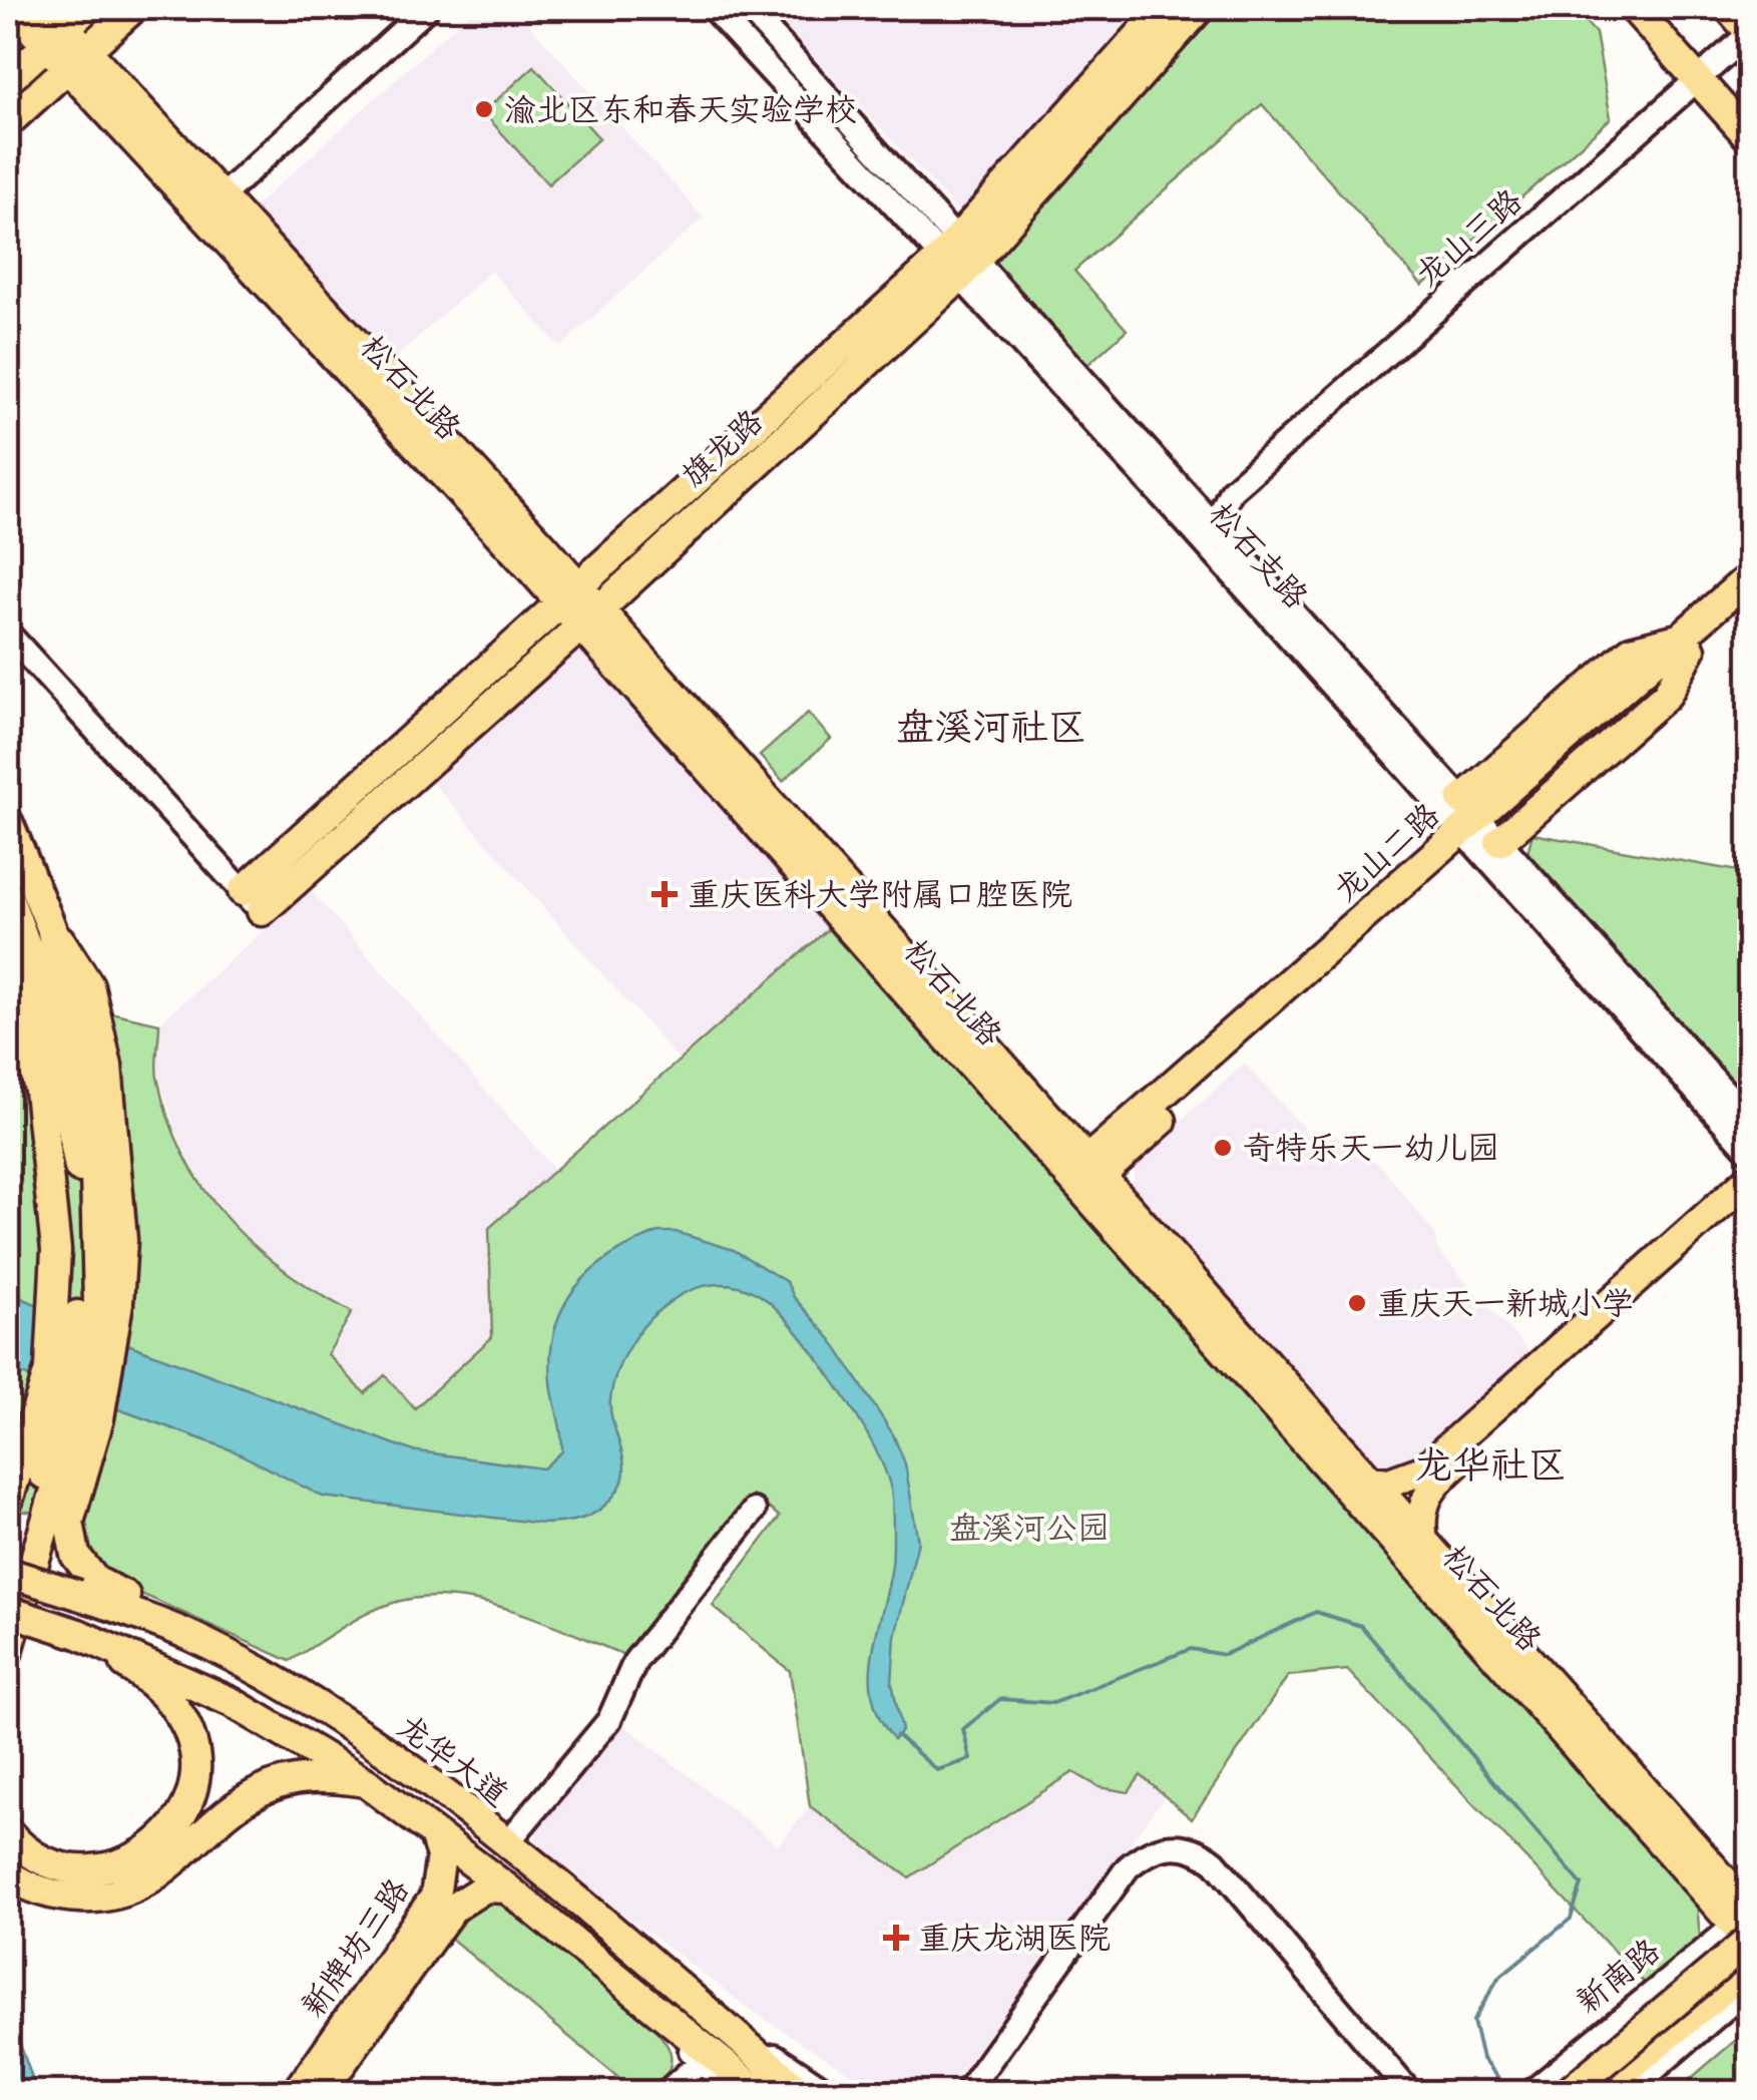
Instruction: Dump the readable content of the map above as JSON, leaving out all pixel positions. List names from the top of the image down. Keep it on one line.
{"streets":{"main road":["松石北路","旗龙路","龙山二路","龙华大道","新牌坊三路","新南路"],"street":["龙山三路","松石支路"]},"crossings":[["松石北路","旗龙路"],["松石北路","龙山二路"],["松石北路","新南路"],["旗龙路","松石支路"],["松石支路","龙山二路"]],"districts":["盘溪河社区","龙华社区"],"parks":["盘溪河公园"],"places":{"other":["渝北区东和春天实验学校","奇特乐天一幼儿园","重庆天一新城小学"],"health":["重庆医科大学附属口腔医院","重庆龙湖医院"]}}
